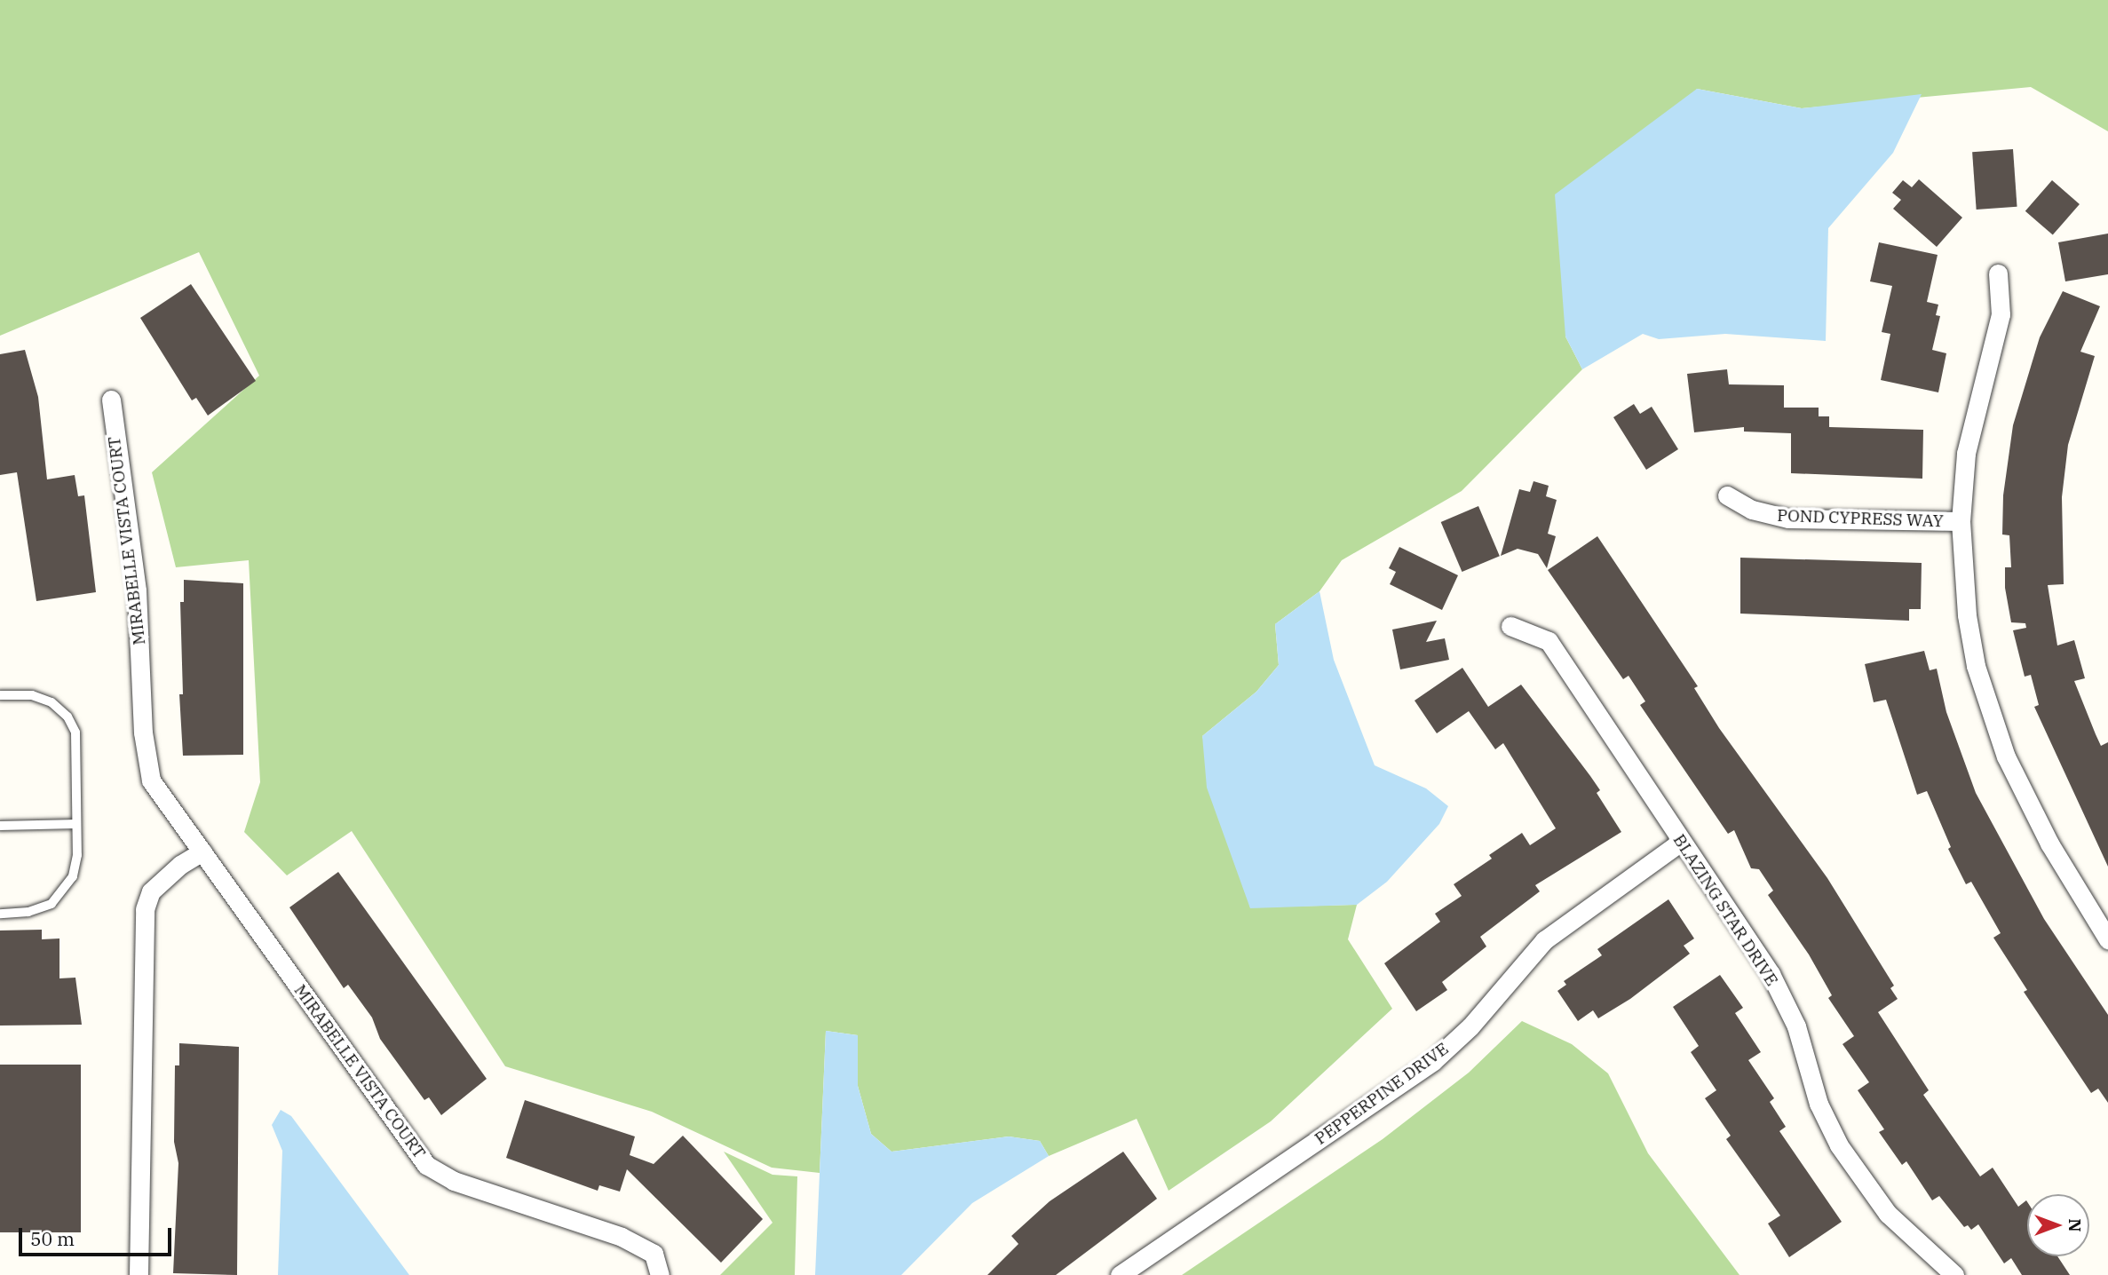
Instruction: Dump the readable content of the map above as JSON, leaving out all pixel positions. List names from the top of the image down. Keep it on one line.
{"streets":{"street":["POND CYPRESS WAY","MIRABELLE VISTA COURT","BLAZING STAR DRIVE","PEPPERPINE DRIVE"]},"crossings":[["BLAZING STAR DRIVE","PEPPERPINE DRIVE"]],"scale_bar":"50 m","north":"right"}
